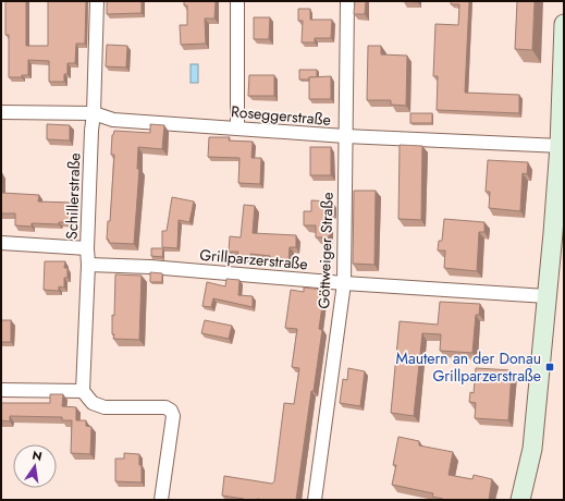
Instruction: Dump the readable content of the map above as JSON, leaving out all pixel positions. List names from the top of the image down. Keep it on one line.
{"streets":{"street":["Roseggerstraße","Schillerstraße","Göttweiger Straße","Grillparzerstraße"]},"crossings":[["Roseggerstraße","Schillerstraße"],["Roseggerstraße","Göttweiger Straße"],["Schillerstraße","Grillparzerstraße"],["Göttweiger Straße","Grillparzerstraße"]],"places":{"transit":["Mautern an der Donau Grillparzerstraße"]},"north":"top"}
